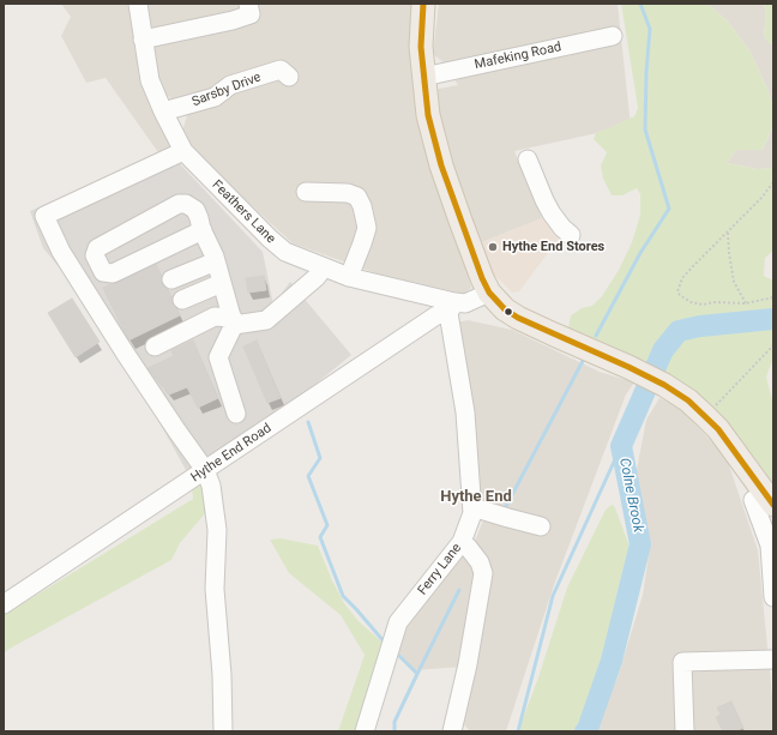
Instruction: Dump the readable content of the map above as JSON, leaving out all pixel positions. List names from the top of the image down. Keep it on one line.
{"streets":{"street":["Mafeking Road","Sarsby Drive","Feathers Lane","Hythe End Road","Ferry Lane"]},"crossings":[["Sarsby Drive","Feathers Lane"],["Feathers Lane","Hythe End Road"],["Feathers Lane","Ferry Lane"],["Hythe End Road","Ferry Lane"]],"districts":["Hythe End"],"water":["Colne Brook"],"places":["Hythe End Stores"]}
